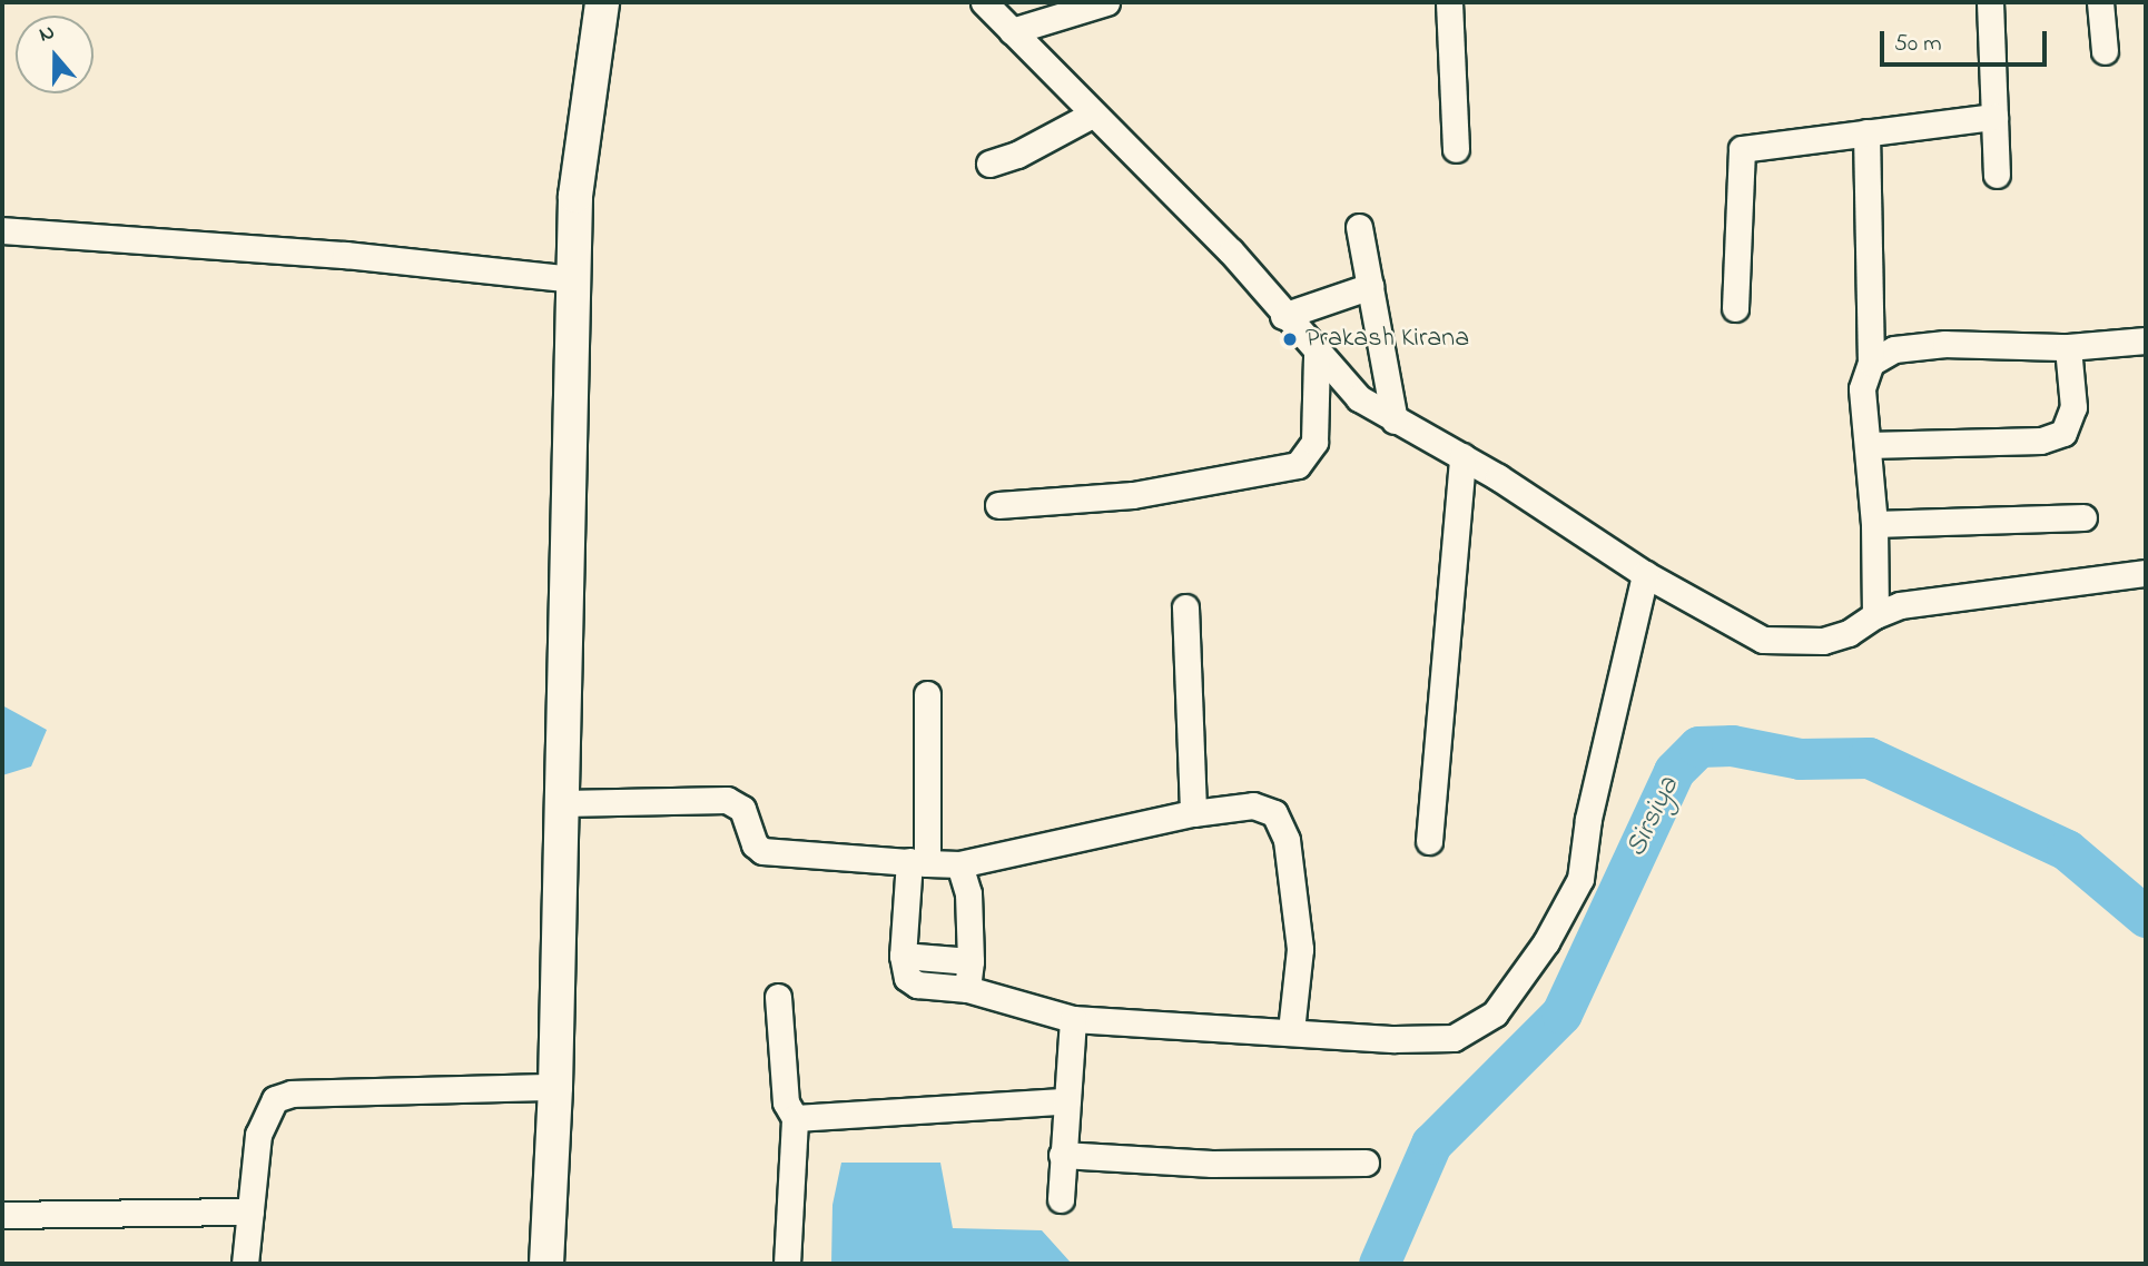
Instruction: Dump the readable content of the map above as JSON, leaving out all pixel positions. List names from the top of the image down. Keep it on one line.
{"water":["Sirsiya"],"places":["Prakash Kirana"],"scale_bar":"50 m","north":"top"}
